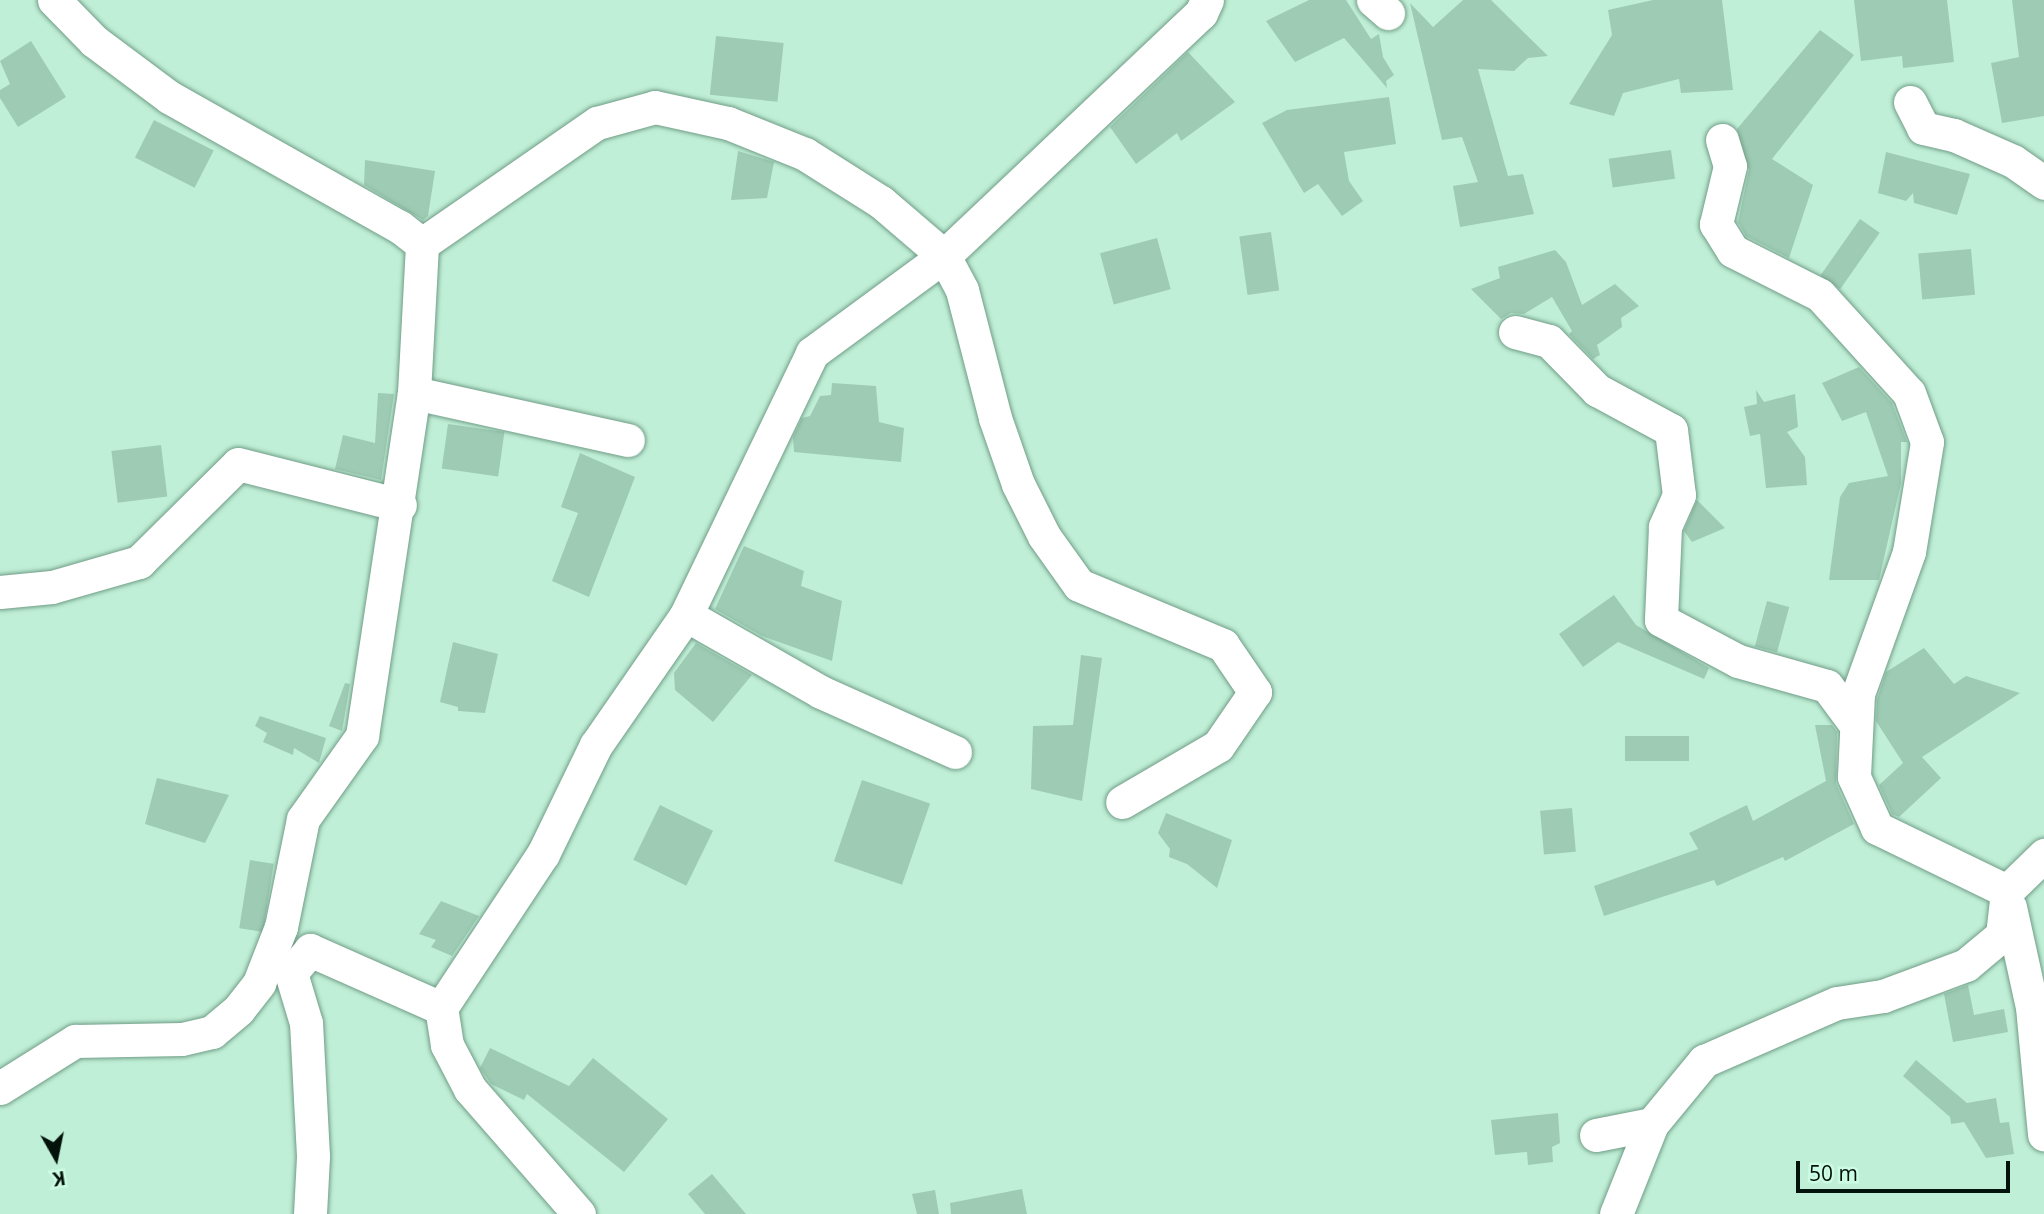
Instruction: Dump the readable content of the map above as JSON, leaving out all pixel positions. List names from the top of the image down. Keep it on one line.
{"scale_bar":"50 m","north":"bottom"}
